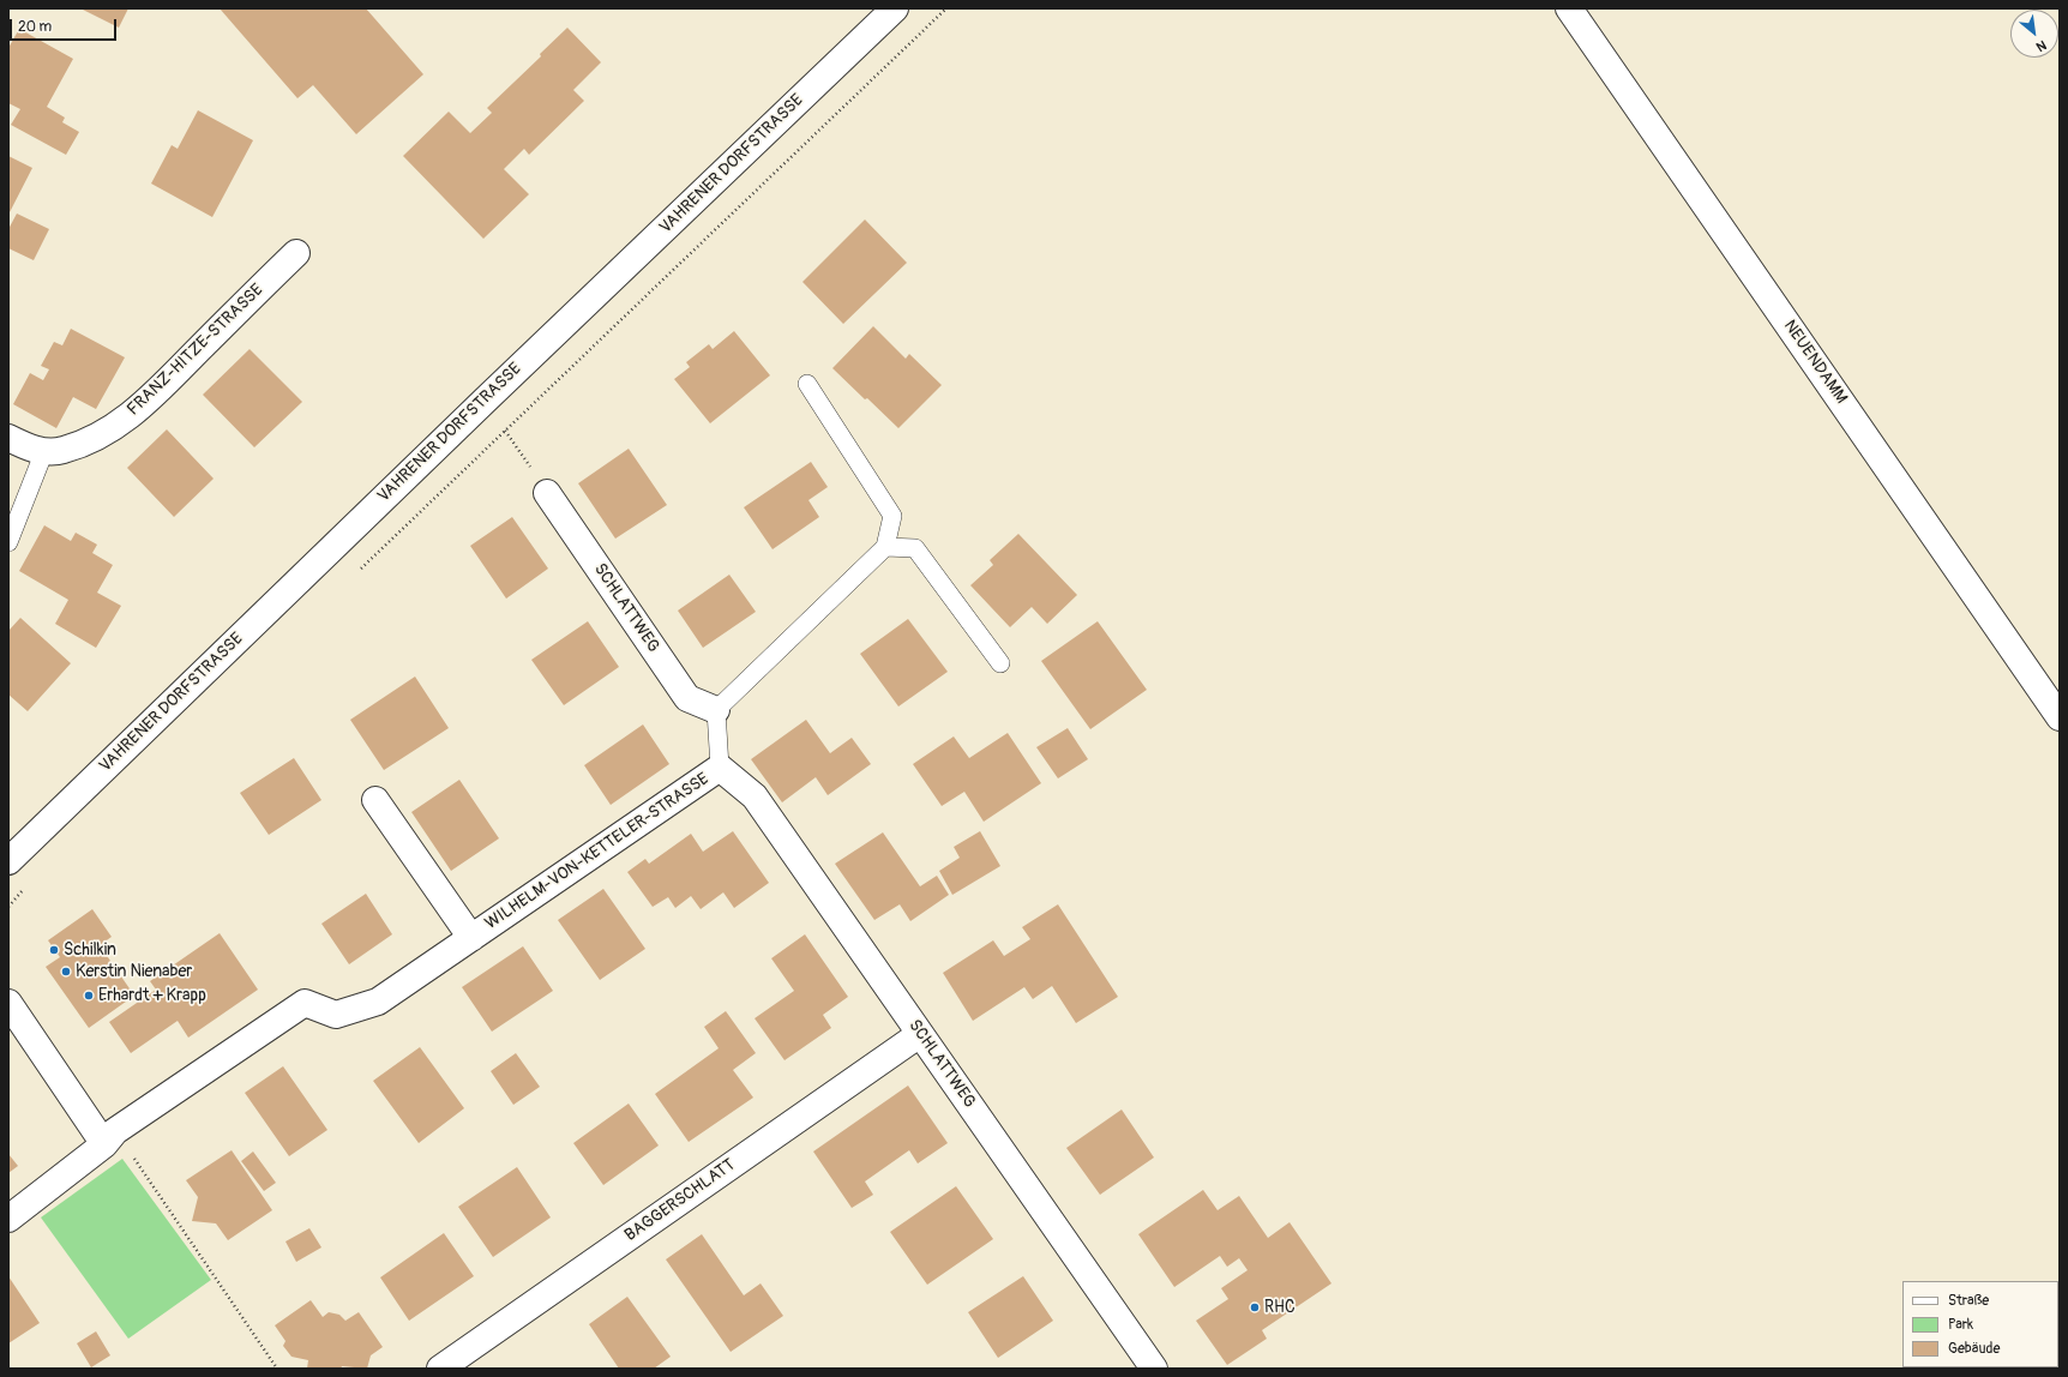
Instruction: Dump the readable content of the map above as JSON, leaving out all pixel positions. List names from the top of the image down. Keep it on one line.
{"streets":{"street":["VAHRENER DORFSTRASSE","FRANZ-HITZE-STRASSE","NEUENDAMM","SCHLATTWEG","WILHELM-VON-KETTELER-STRASSE","BAGGERSCHLATT"]},"crossings":[["SCHLATTWEG","WILHELM-VON-KETTELER-STRASSE"],["SCHLATTWEG","BAGGERSCHLATT"]],"places":["Schilkin","Kerstin Nienaber","Erhardt + Krapp","RHC"],"legend":["Straße","Park","Gebäude"],"scale_bar":"20 m","north":"bottom right"}
